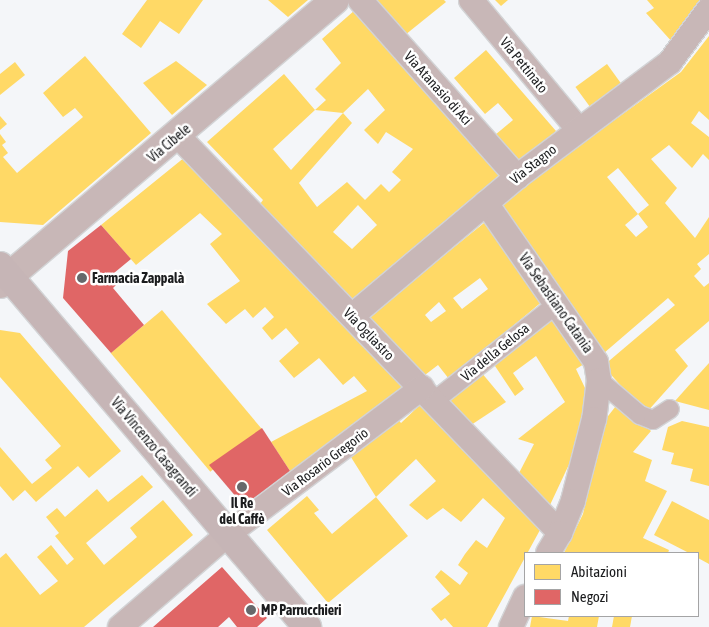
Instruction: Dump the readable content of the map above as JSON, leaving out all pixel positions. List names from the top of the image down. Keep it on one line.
{"streets":{"main road":["Via Vincenzo Casagrandi"],"street":["Via Pettinato","Via Atanasio di Aci","Via Cibele","Via Stagno","Via Sebastiano Catania","Via Ogliastro","Via della Gelosa","Via Rosario Gregorio"]},"crossings":[["Via Pettinato","Via Stagno"],["Via Atanasio di Aci","Via Stagno"],["Via Cibele","Via Ogliastro"],["Via Cibele","Via Vincenzo Casagrandi"],["Via Stagno","Via Sebastiano Catania"],["Via Stagno","Via Ogliastro"],["Via Sebastiano Catania","Via Ogliastro"],["Via Sebastiano Catania","Via della Gelosa"],["Via Ogliastro","Via della Gelosa"],["Via Ogliastro","Via Rosario Gregorio"],["Via della Gelosa","Via Rosario Gregorio"],["Via Vincenzo Casagrandi","Via Rosario Gregorio"]],"places":["Farmacia Zappalà","Il Re del Caffè","MP Parrucchieri"],"legend":["Abitazioni","Negozi"]}
